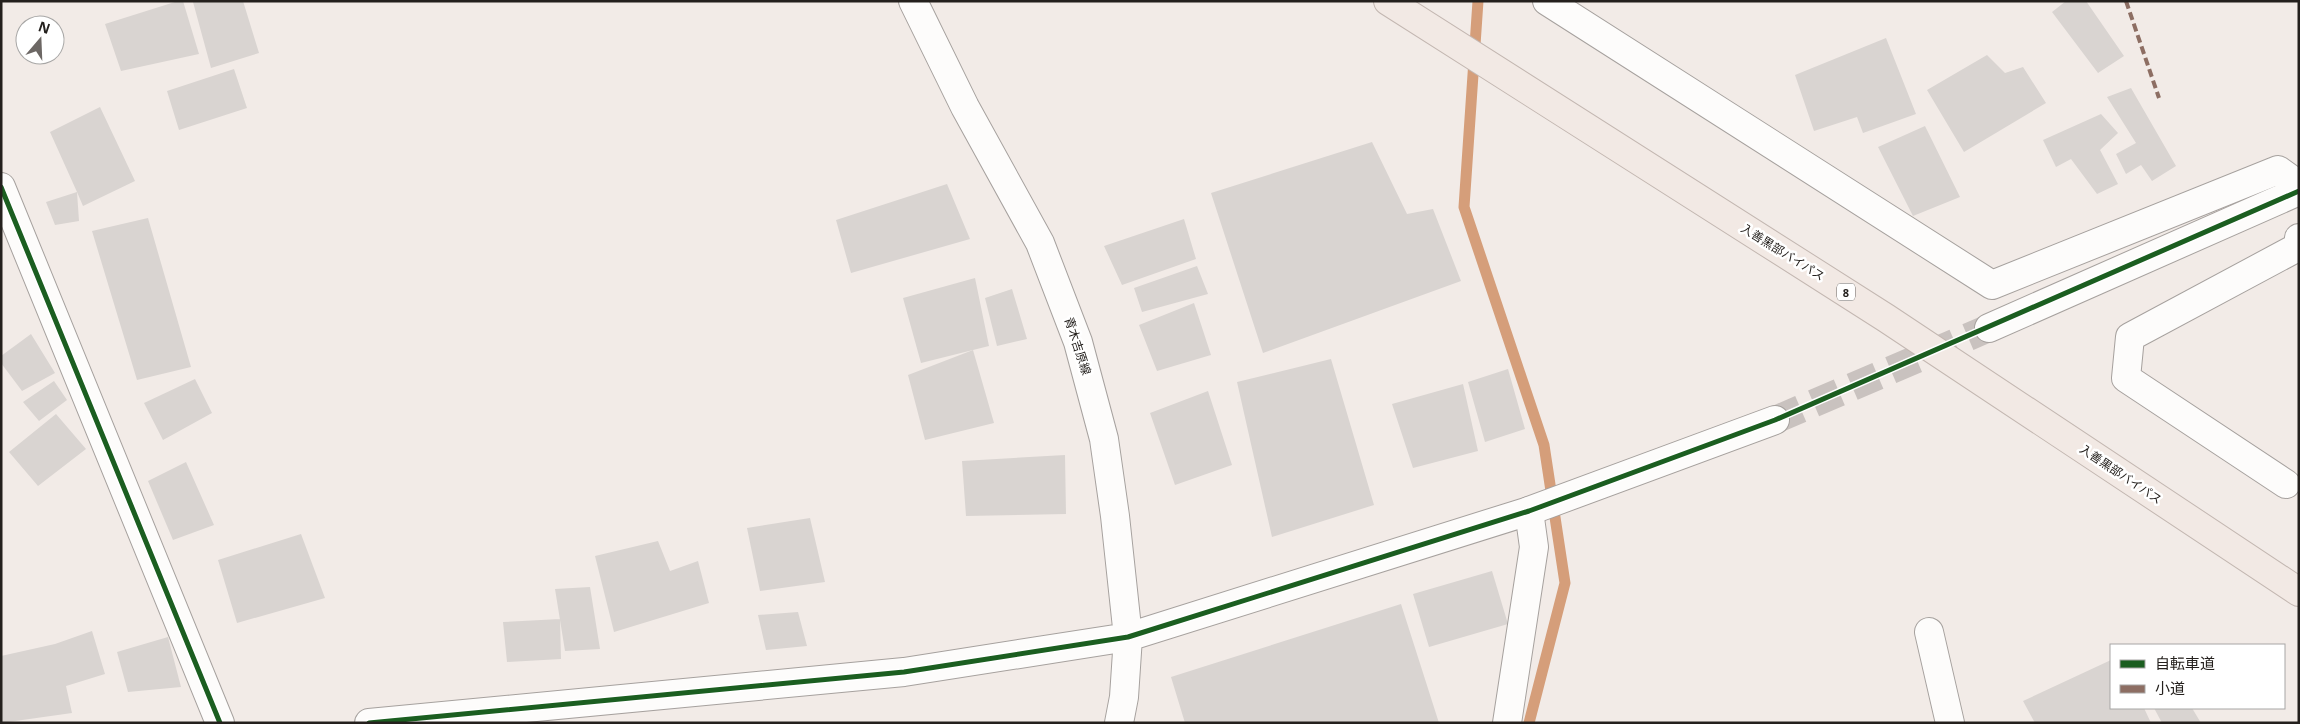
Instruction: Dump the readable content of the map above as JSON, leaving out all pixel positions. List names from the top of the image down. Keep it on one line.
{"streets":{"highway":["入善黒部バイパス","8"],"street":["青木吉原線"]},"legend":["自転車道","小道"],"north":"top"}
